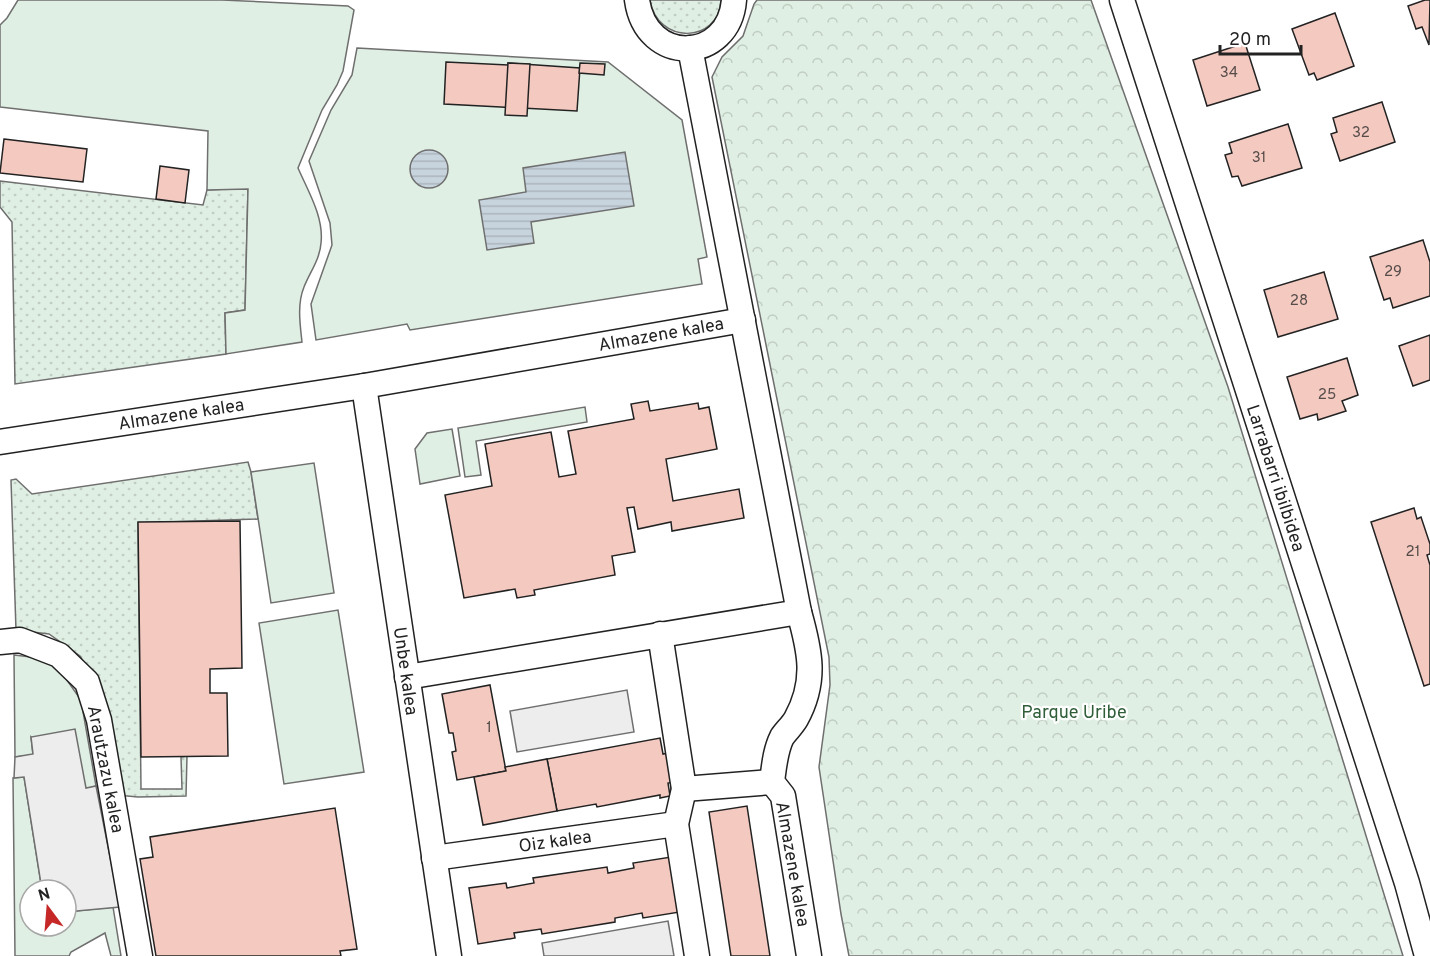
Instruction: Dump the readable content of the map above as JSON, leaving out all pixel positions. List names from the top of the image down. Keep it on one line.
{"streets":{"street":["Almazene kalea","Larrabarri ibilbidea","Unbe kalea","Arautzazu kalea","Oiz kalea"]},"crossings":[["Almazene kalea","Unbe kalea"],["Unbe kalea","Oiz kalea"]],"parks":["Parque Uribe"],"house_numbers":["34","32","31","29","28","25","21","1"],"scale_bar":"20 m","north":"top"}
